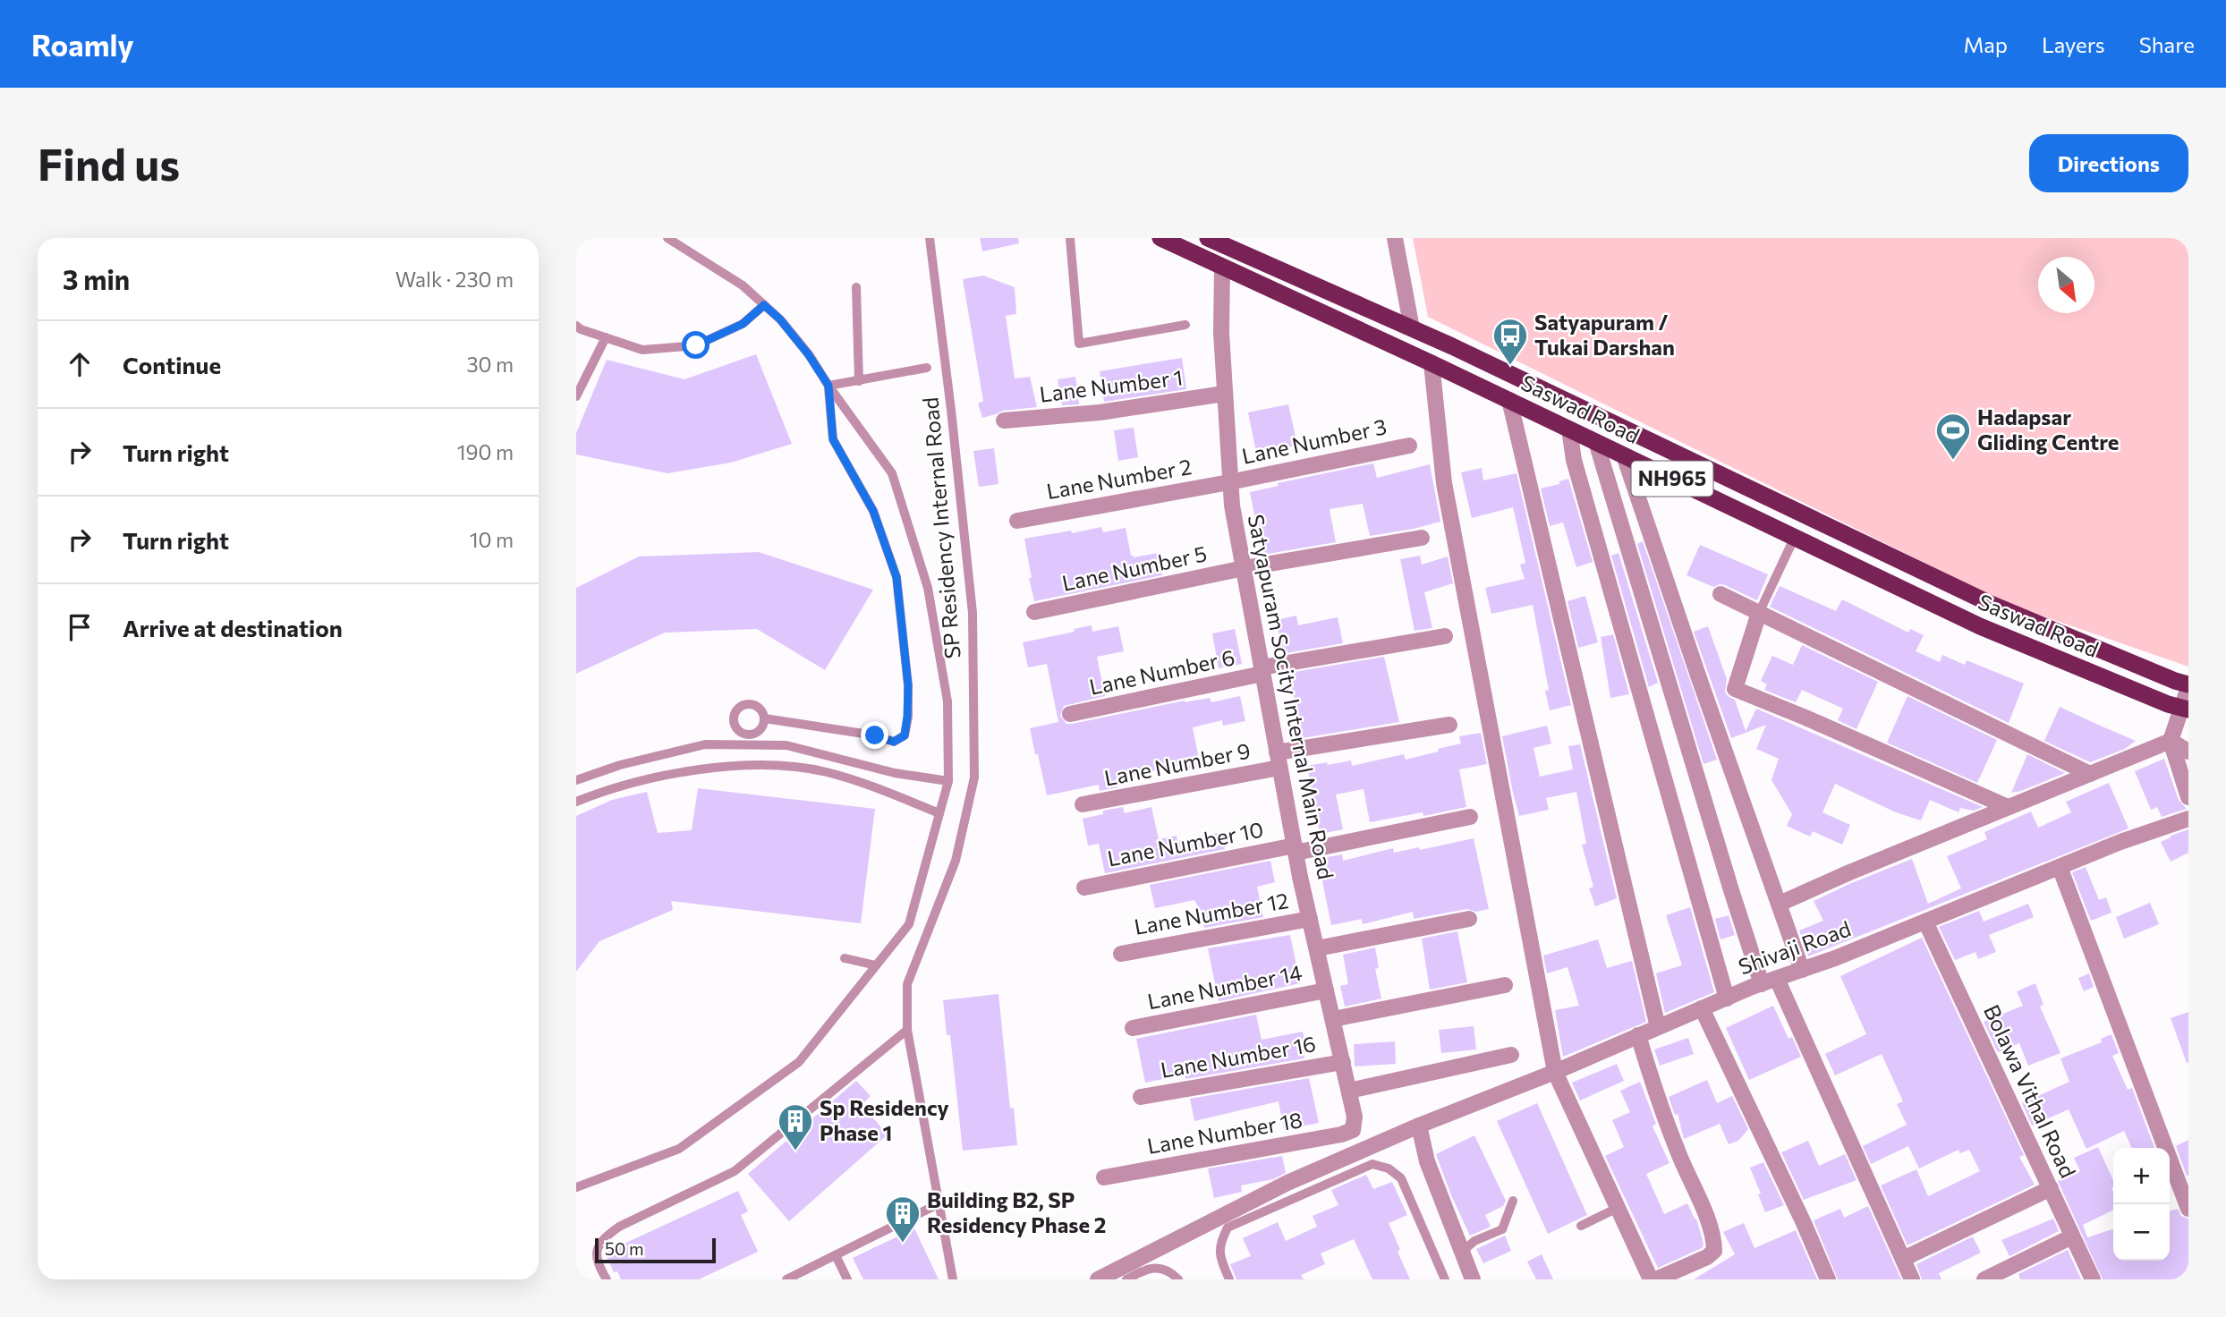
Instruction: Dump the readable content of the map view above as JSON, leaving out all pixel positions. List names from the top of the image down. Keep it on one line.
{"streets":{"highway":["Saswad Road","NH965"],"street":["Lane Number 1","Lane Number 3","Lane Number 2","Lane Number 5","Lane Number 6","Satyapuram Socity Internal Main Road","Lane Number 9","Lane Number 10","Lane Number 12","Shivaji Road","Lane Number 14","Lane Number 16","Bolawa Vithal Road","Lane Number 18"],"lane":["SP Residency Internal Road"]},"crossings":[["Lane Number 1","Satyapuram Socity Internal Main Road"],["Saswad Road","Satyapuram Socity Internal Main Road"],["Lane Number 3","Lane Number 2"],["Lane Number 3","Satyapuram Socity Internal Main Road"],["Lane Number 2","Satyapuram Socity Internal Main Road"],["Lane Number 5","Satyapuram Socity Internal Main Road"],["Lane Number 6","Satyapuram Socity Internal Main Road"],["Satyapuram Socity Internal Main Road","Lane Number 9"],["Satyapuram Socity Internal Main Road","Lane Number 10"],["Satyapuram Socity Internal Main Road","Lane Number 12"],["Satyapuram Socity Internal Main Road","Lane Number 14"],["Satyapuram Socity Internal Main Road","Lane Number 16"],["Satyapuram Socity Internal Main Road","Lane Number 18"],["Shivaji Road","Bolawa Vithal Road"]],"places":{"bus stop":["Satyapuram / Tukai Darshan"],"sports":["Hadapsar Gliding Centre"],"building":["Sp Residency Phase 1","Building B2, SP Residency Phase 2"]},"scale_bar":"50 m","north":"bottom right","page":{"header":"Roamly","nav":["Map","Layers","Share"],"buttons":"Directions","title":"Find us","heading":["3 min","Walk · 230 m"],"list":[["Continue","30 m"],["Turn right","190 m"],["Turn right","10 m"],"Arrive at destination"],"map_buttons":["+","−"],"scale":"50 m"}}
